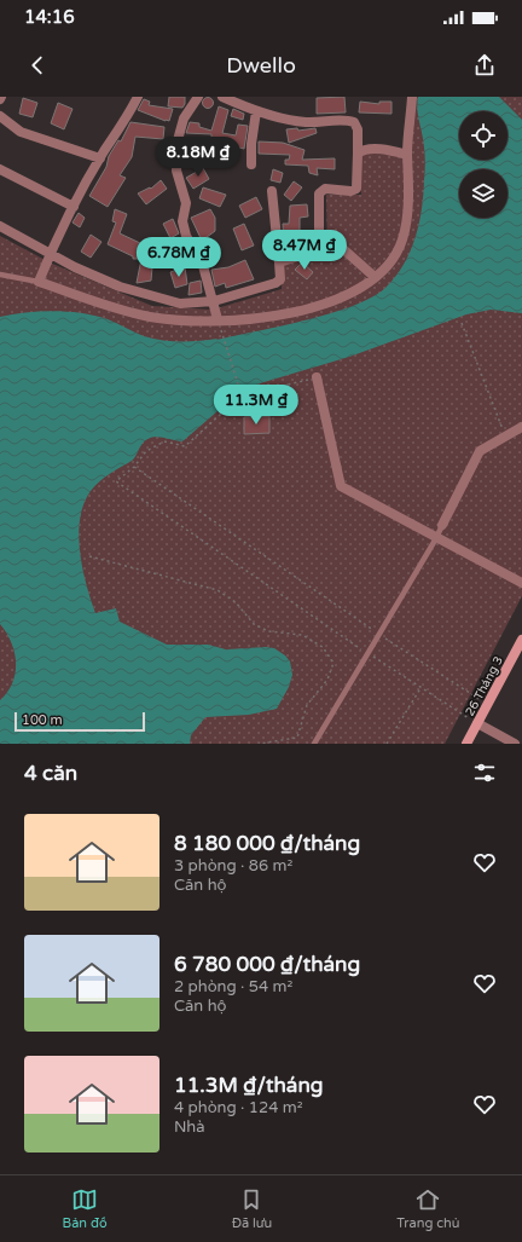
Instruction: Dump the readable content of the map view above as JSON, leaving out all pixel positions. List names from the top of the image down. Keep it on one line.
{"streets":{"street":["26 Tháng 3"]},"scale_bar":"100 m","page":{"status":"14:16","header":"Dwello","price":["8.18M ₫","8.47M ₫","6.78M ₫","11.3M ₫"],"scale":"100 m","heading":"4 căn","list":[{"name":"8 180 000 ₫/tháng","note":"3 phòng · 86 m² · Căn hộ"},{"name":"6 780 000 ₫/tháng","note":"2 phòng · 54 m² · Căn hộ"},{"name":"11.3M ₫/tháng","note":"4 phòng · 124 m² · Nhà"}],"tabs":["Bản đồ","Đã lưu","Trang chủ"]}}
